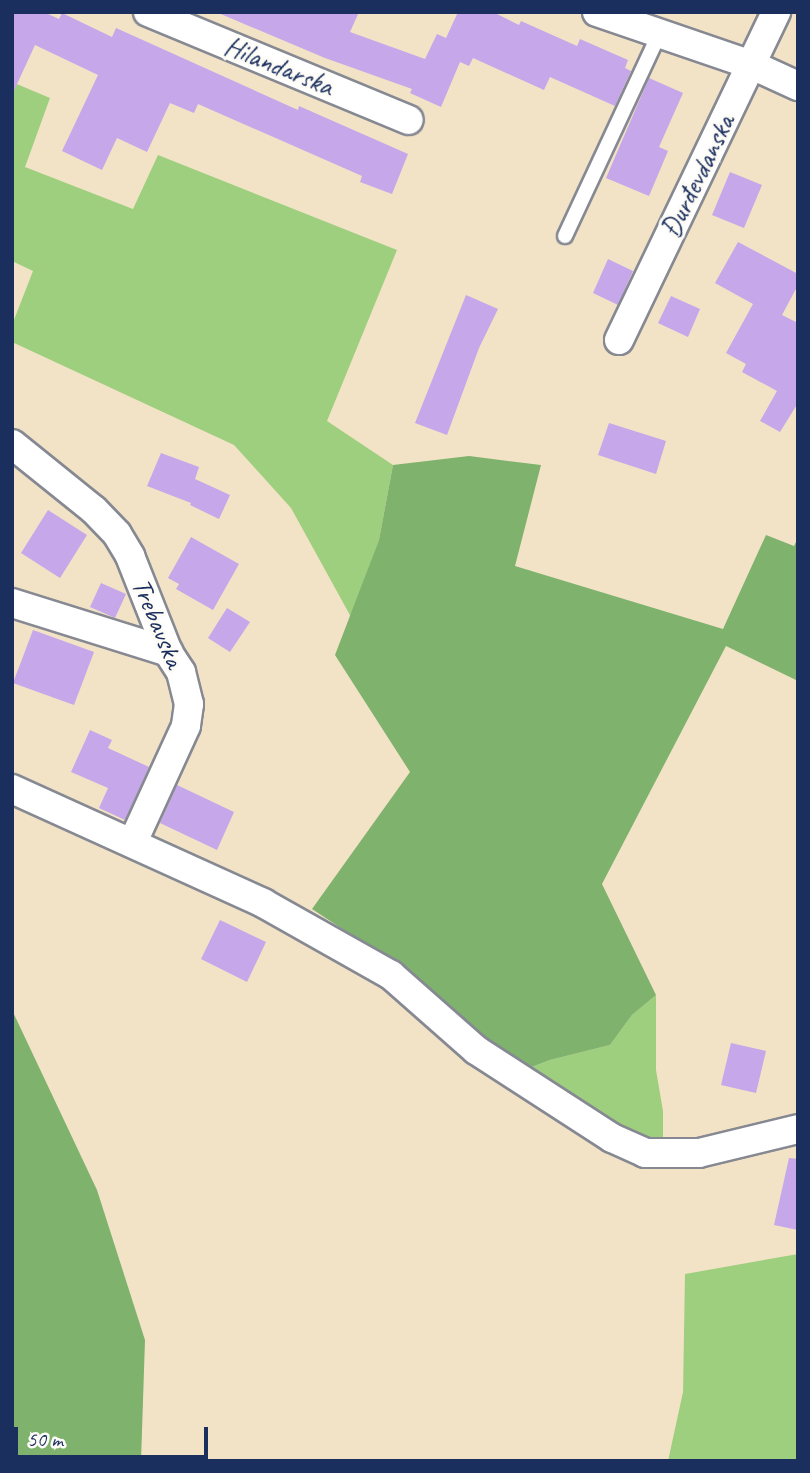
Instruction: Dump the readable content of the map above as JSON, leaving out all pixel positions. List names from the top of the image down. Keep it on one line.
{"streets":{"street":["Hilandarska","Đurđevdanska","Trebavska"]},"scale_bar":"50 m"}
